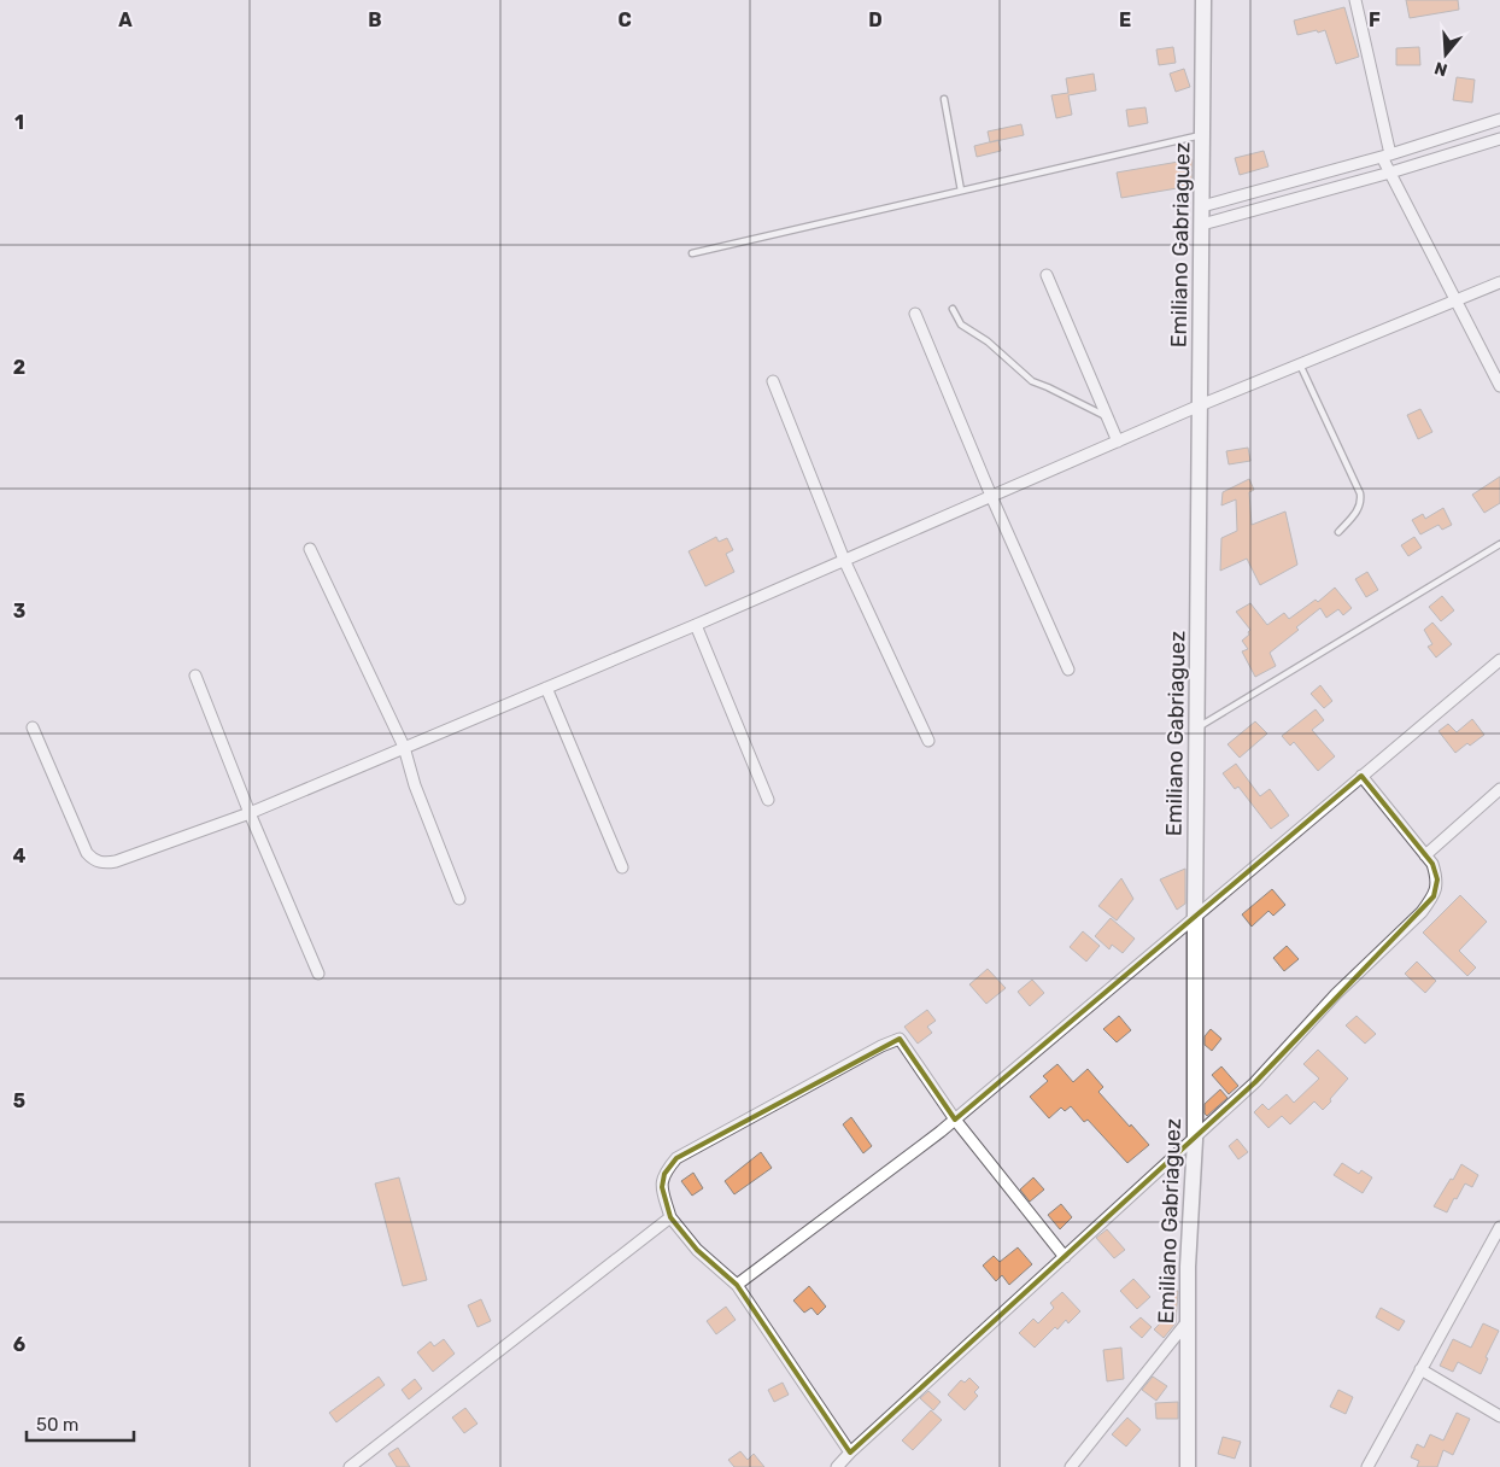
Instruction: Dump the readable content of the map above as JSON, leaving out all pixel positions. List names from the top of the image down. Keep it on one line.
{"streets":{"main road":["Emiliano Gabriaguez"]},"scale_bar":"50 m","north":"bottom","grid":{"columns":["A","B","C","D","E","F"],"rows":["1","2","3","4","5","6"]}}
